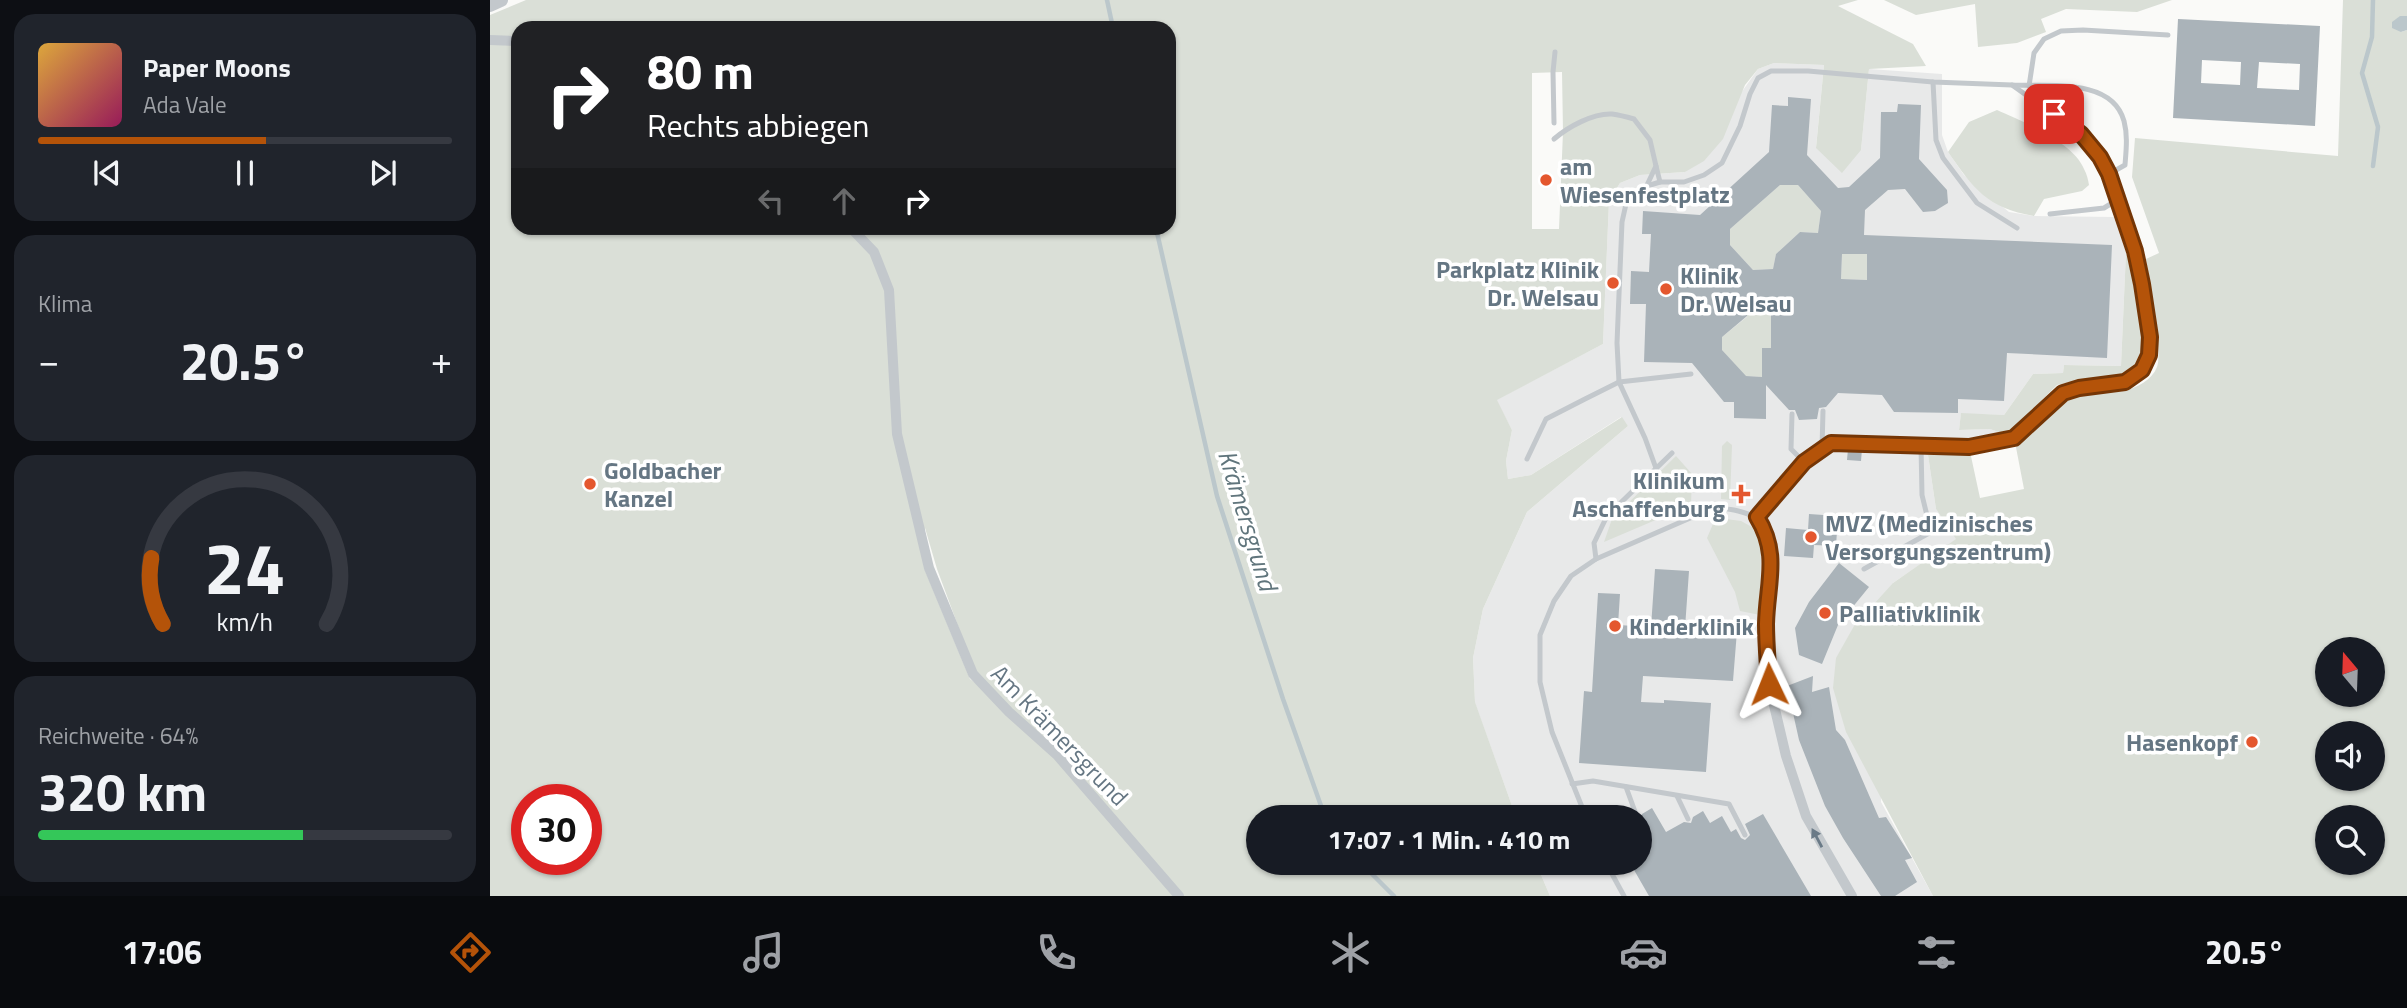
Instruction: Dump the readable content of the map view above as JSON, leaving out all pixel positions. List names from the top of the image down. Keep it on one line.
{"streets":{"street":["Am Krämersgrund"]},"water":["Krämersgrund"],"places":{"other":["am Wiesenfestplatz","Parkplatz Klinik Dr. Welsau","Klinik Dr. Welsau","Goldbacher Kanzel","MVZ (Medizinisches Versorgungszentrum)","Palliativklinik","Kinderklinik","Hasenkopf"],"health":["Klinikum Aschaffenburg"]},"north":"top","page":{"turn":["80 m","Rechts abbiegen"],"song":["Paper Moons","Ada Vale"],"tile":["Klima",["Reichweite · 64%","320 km"]],"heat":["−","20.5°","+"],"limit":"30","trip":"17:07 · 1 Min. · 410 m","tabs":["17:06","20.5°"],"gauge":["24","km/h"]}}
